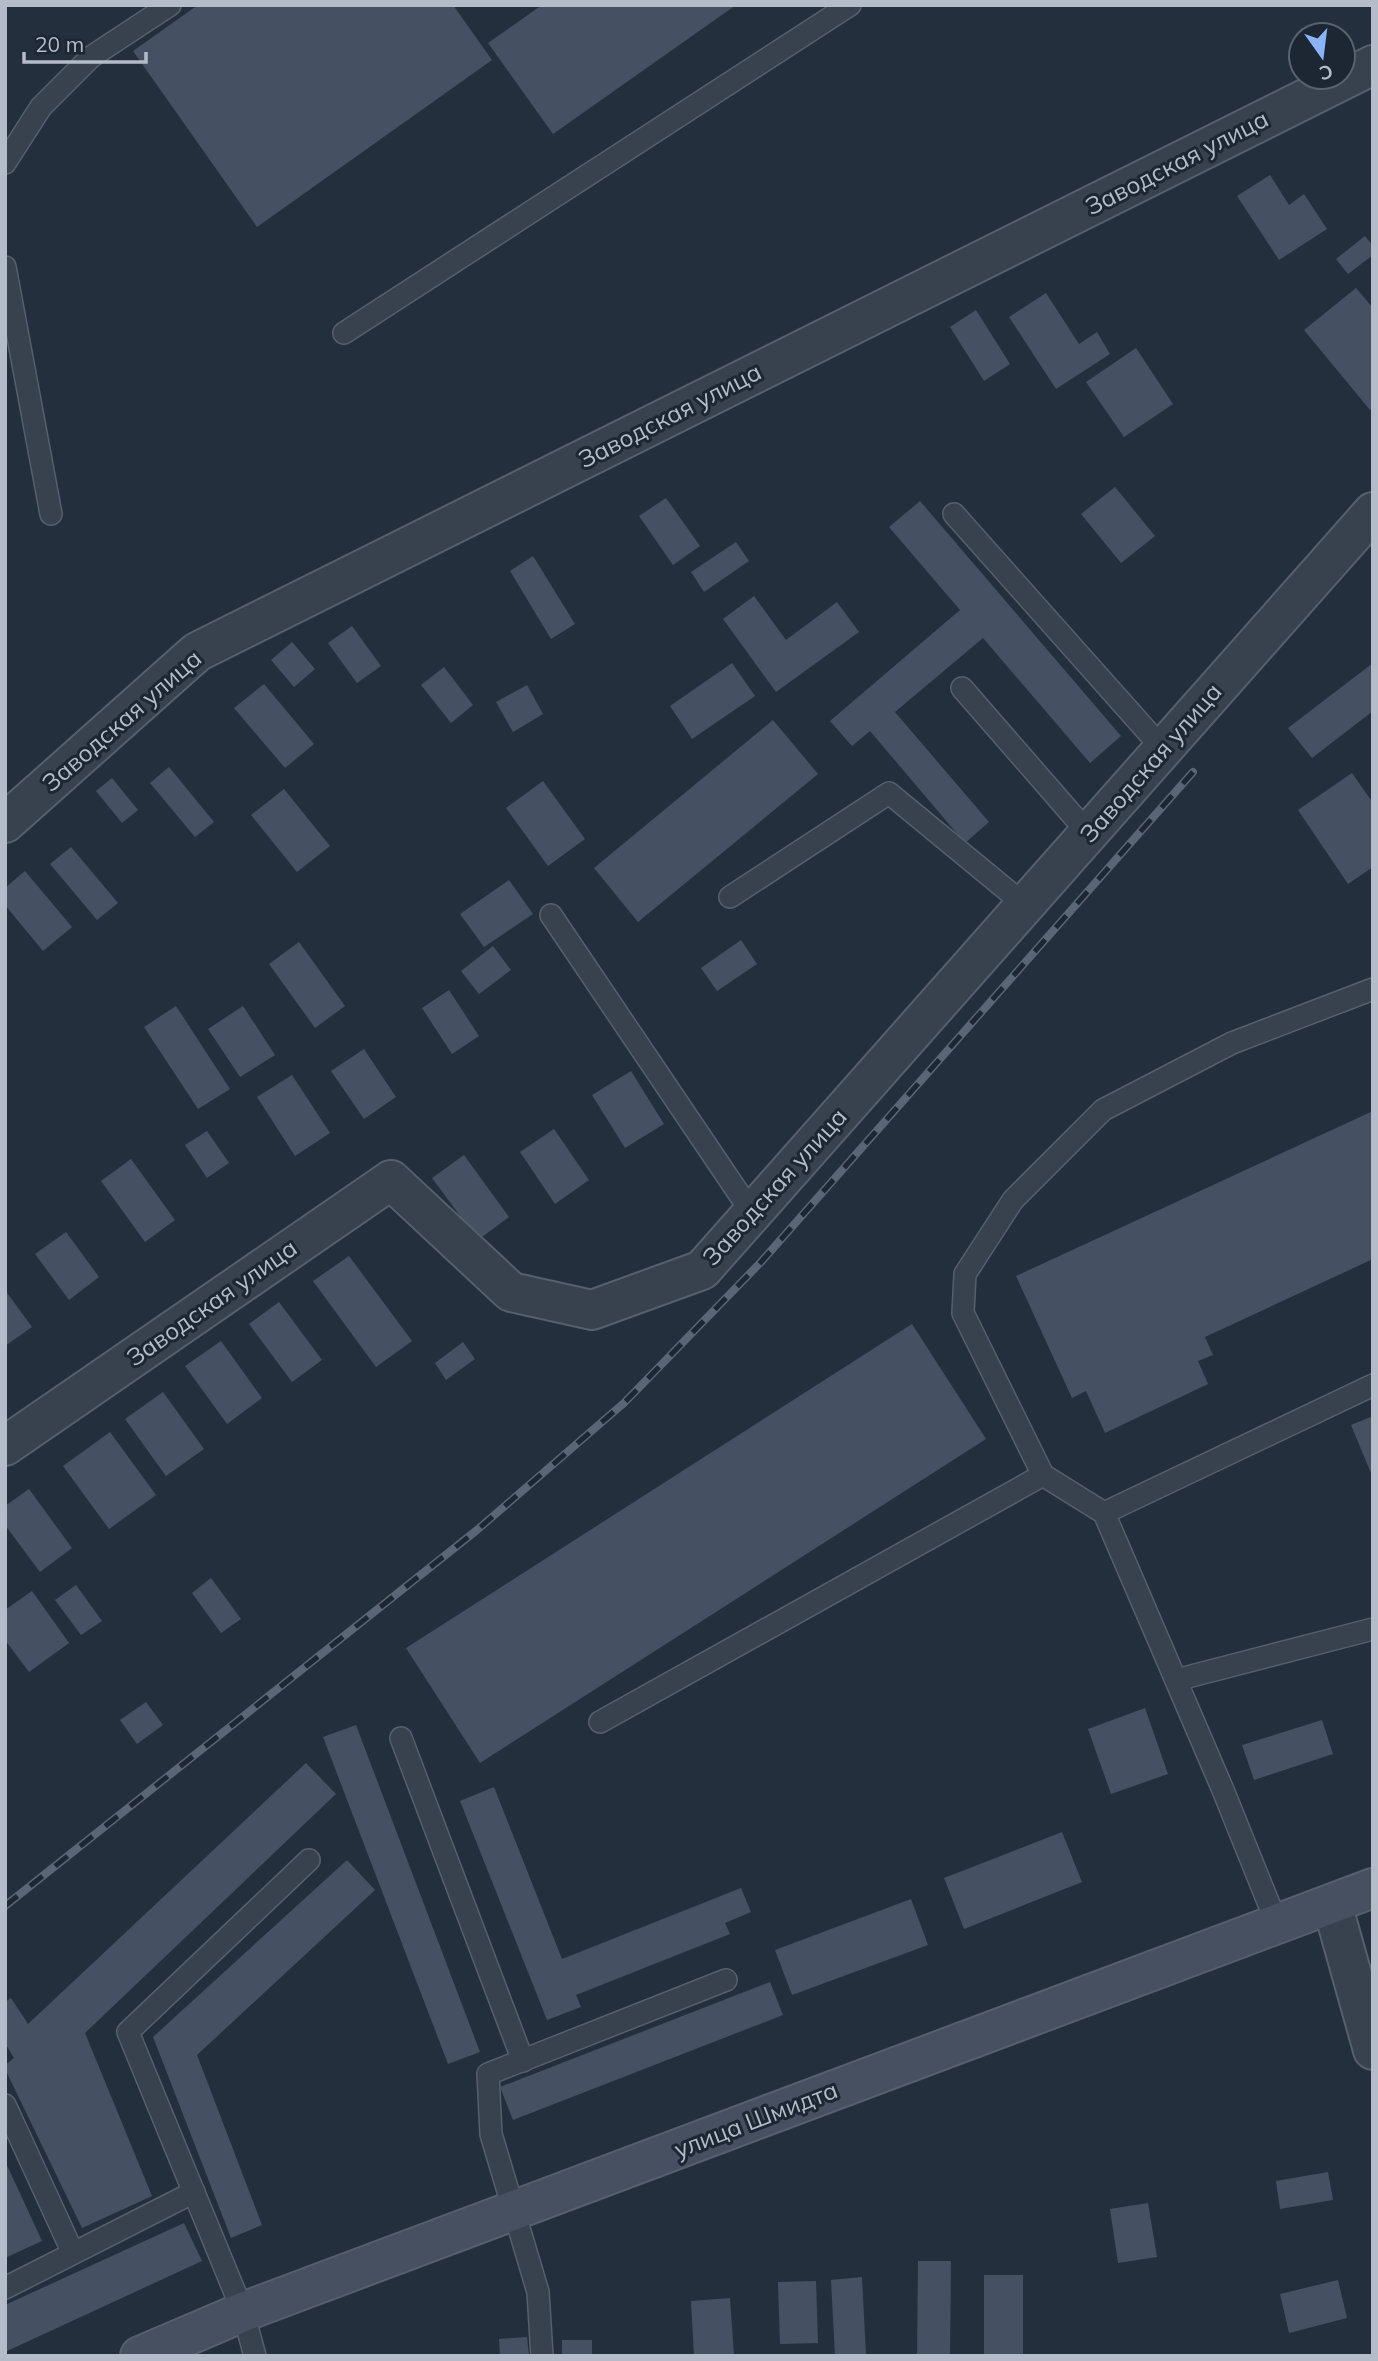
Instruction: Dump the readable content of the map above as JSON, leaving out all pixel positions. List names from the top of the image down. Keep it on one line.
{"streets":{"street":["Заводская улица","улица Шмидта"]},"scale_bar":"20 m","north":"bottom"}
